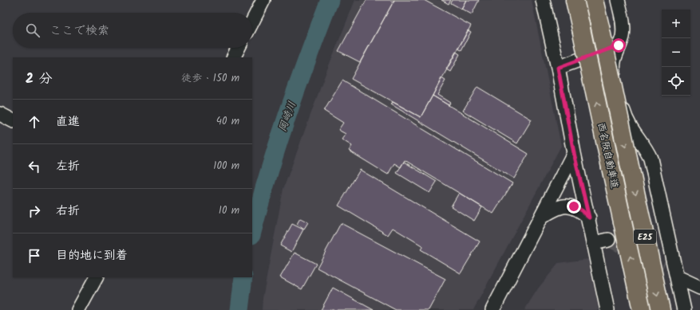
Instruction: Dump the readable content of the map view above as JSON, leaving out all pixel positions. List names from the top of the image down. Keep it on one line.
{"streets":{"highway":["西名阪自動車道","E25"]},"water":["岡崎川"],"page":{"map_buttons":["+","−"],"search":"ここで検索","heading":["2 分","徒歩 · 150 m"],"list":[["直進","40 m"],["左折","100 m"],["右折","10 m"],"目的地に到着"]}}
